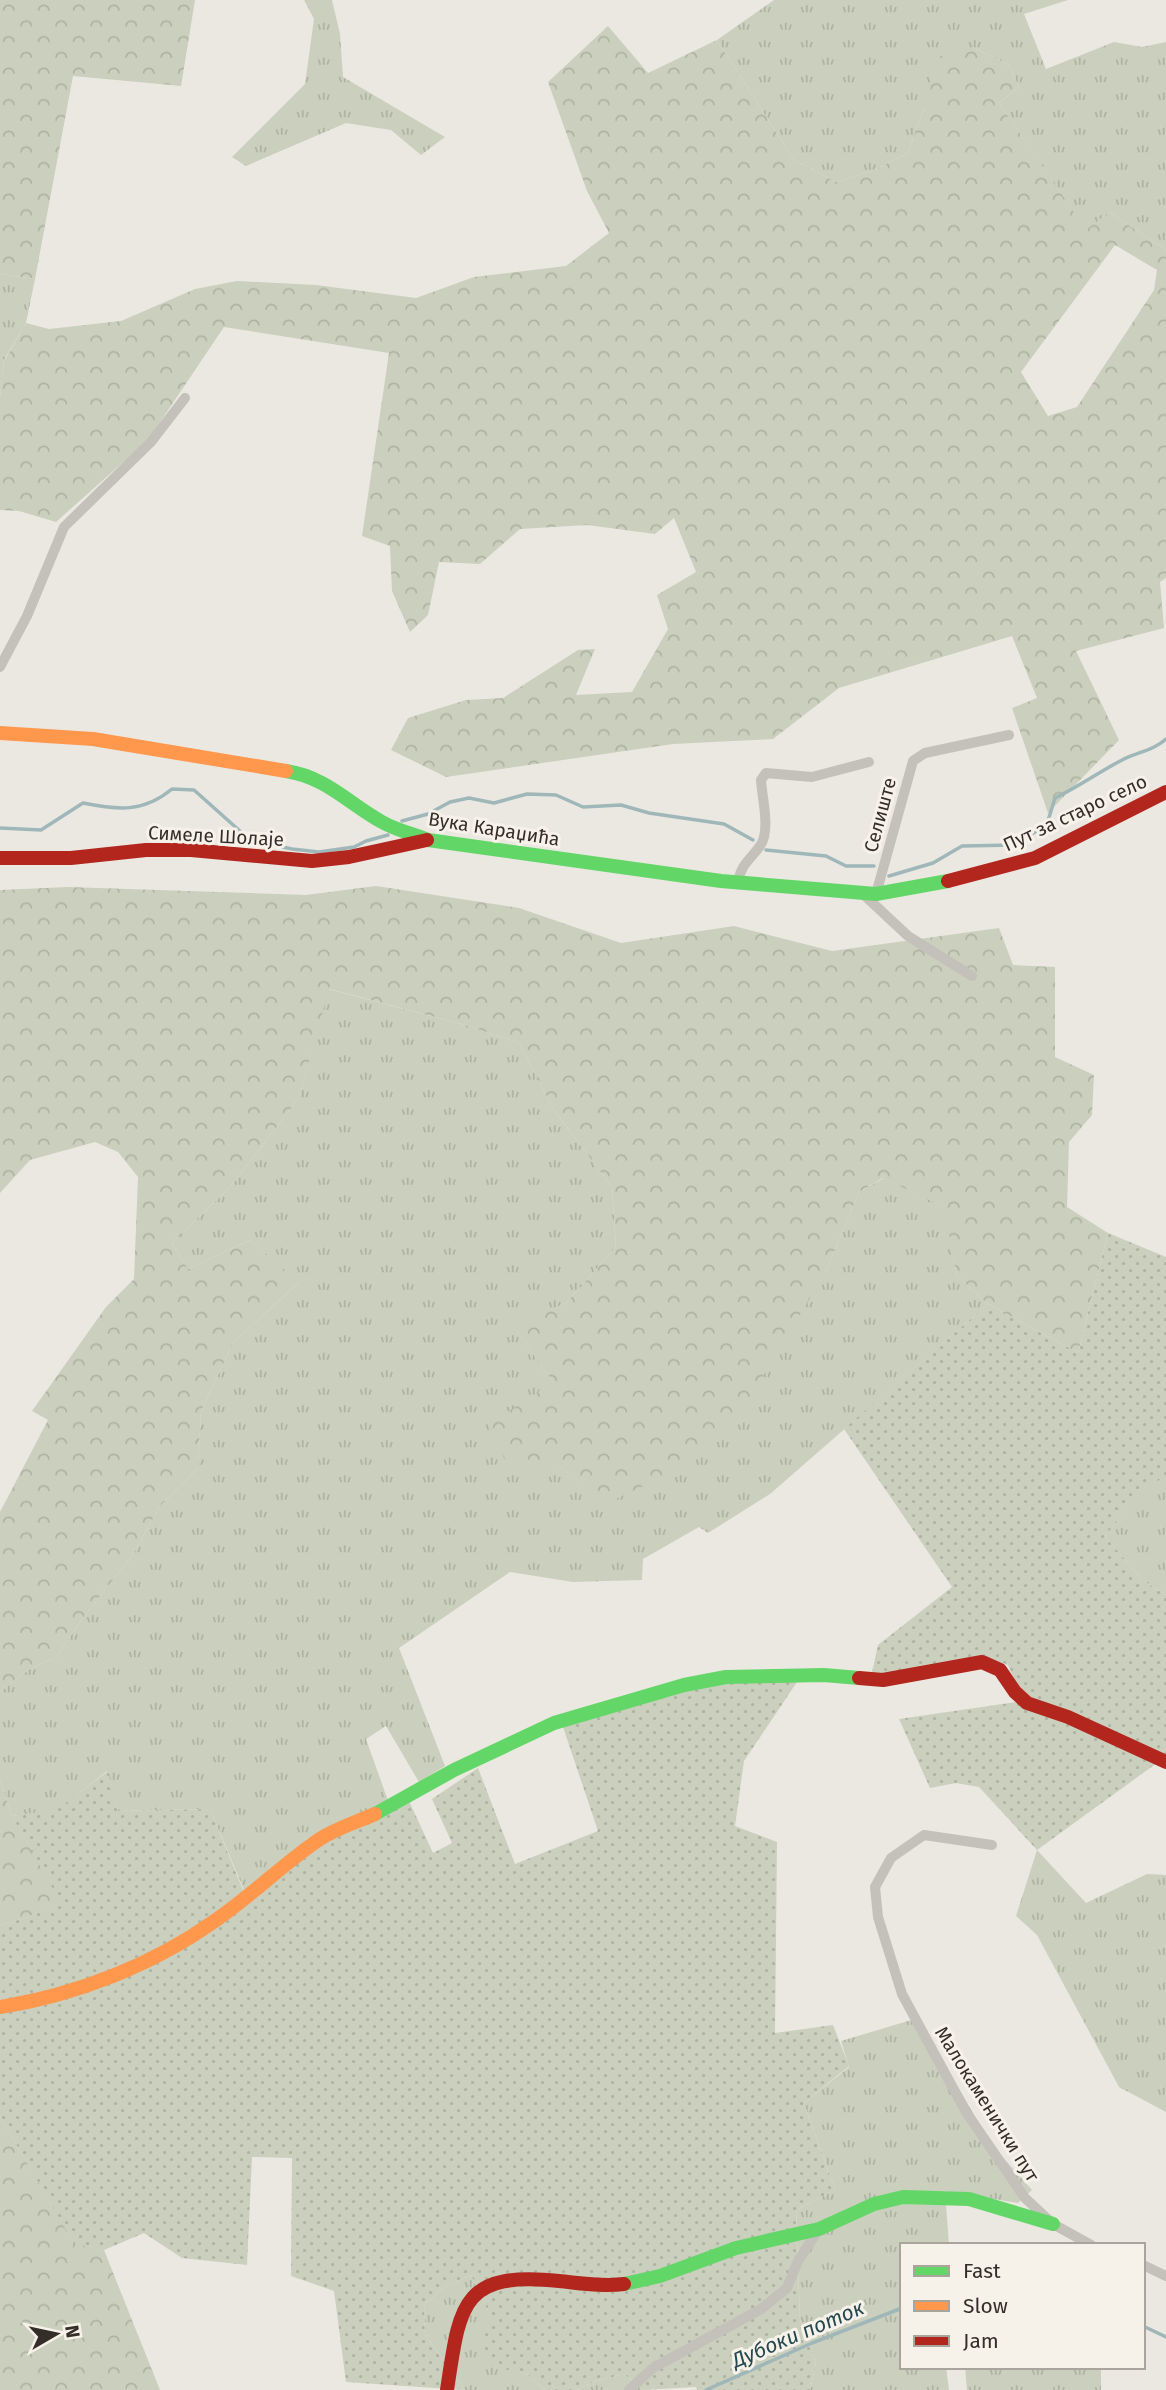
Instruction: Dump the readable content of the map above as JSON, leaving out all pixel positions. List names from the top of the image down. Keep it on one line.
{"streets":{"street":["Пут за старо село","Селиште","Вука Караџића","Симеле Шолаје","Малокаменички пут"]},"crossings":[["Пут за старо село","Селиште"],["Пут за старо село","Вука Караџића"],["Селиште","Вука Караџића"],["Вука Караџића","Симеле Шолаје"]],"water":["Дубоки поток"],"legend":["Fast","Slow","Jam"],"north":"right"}
